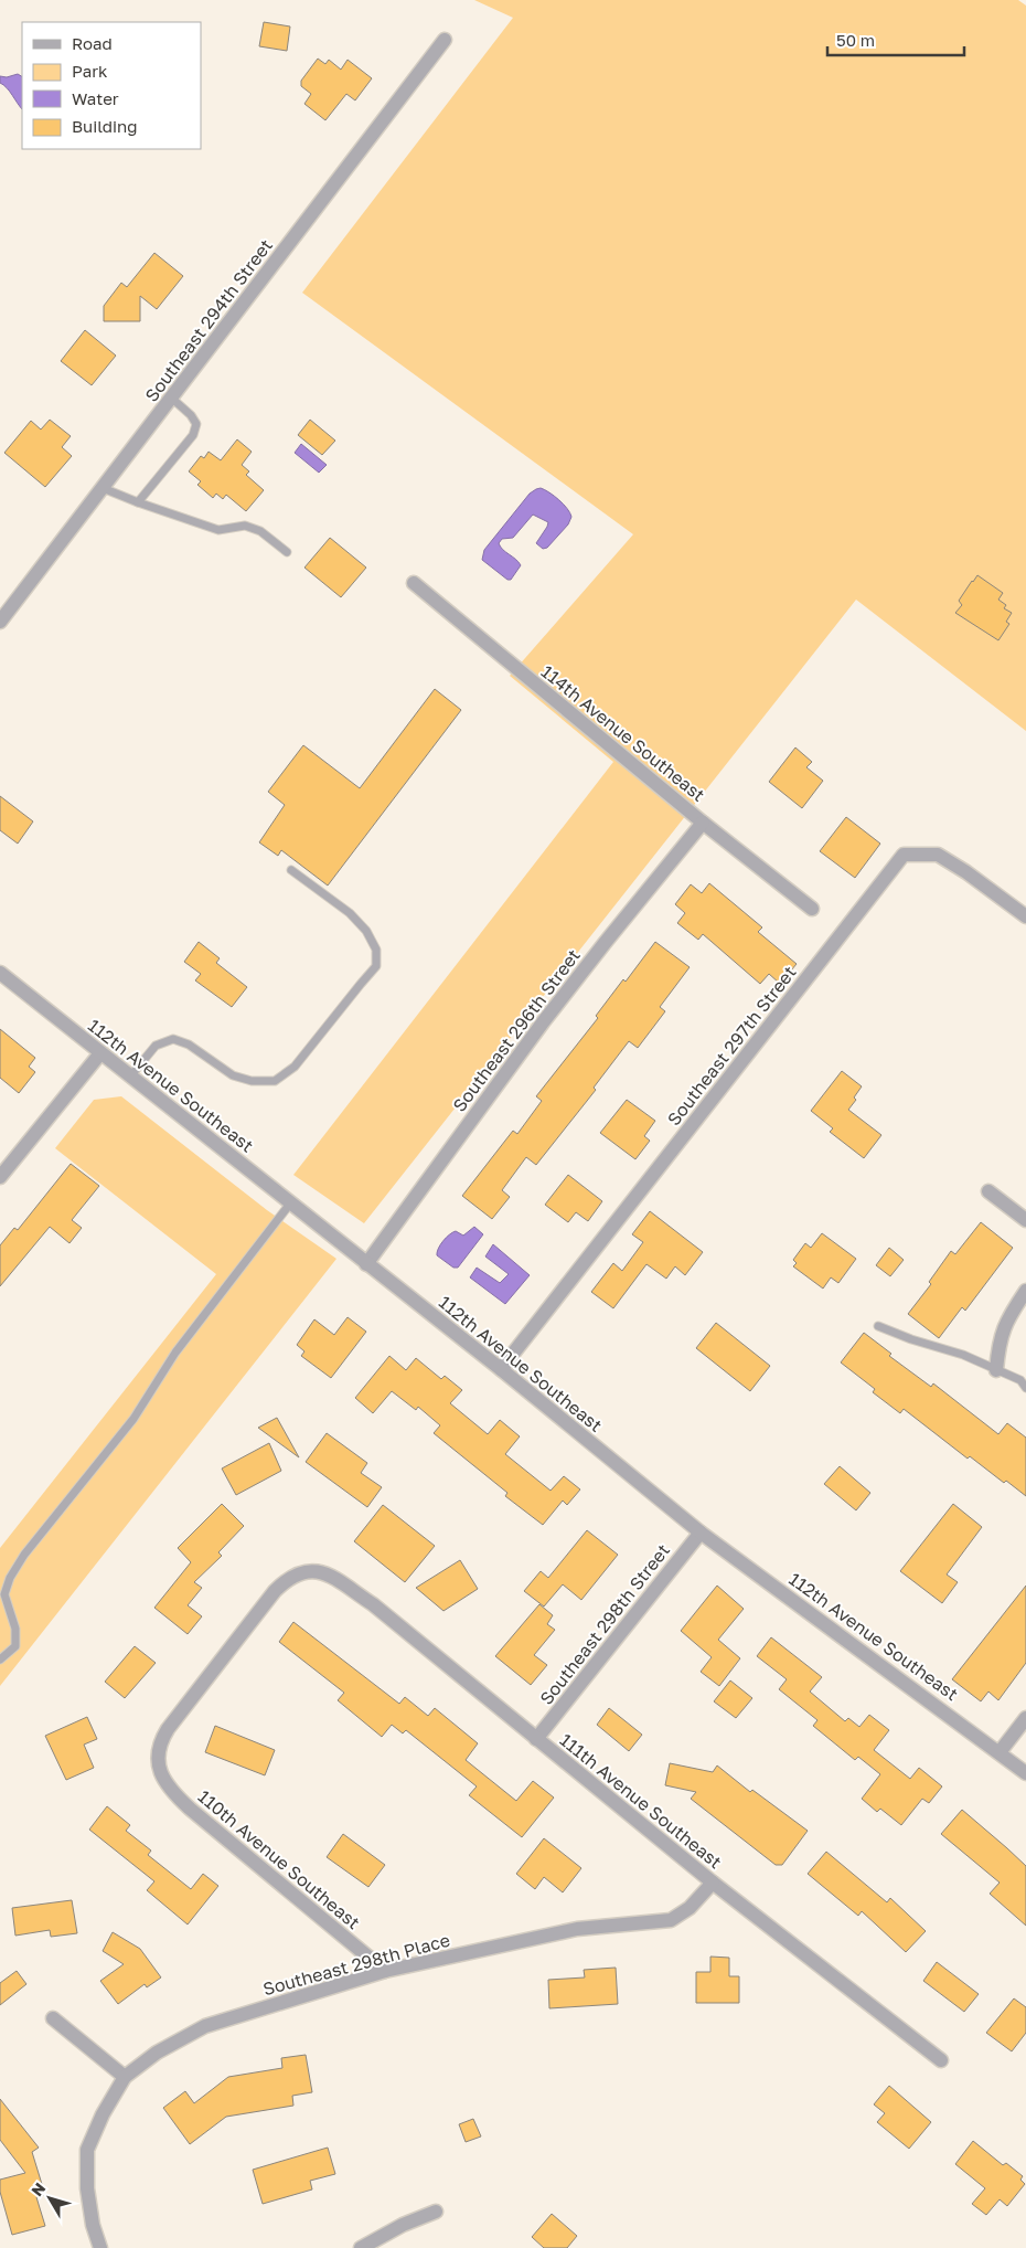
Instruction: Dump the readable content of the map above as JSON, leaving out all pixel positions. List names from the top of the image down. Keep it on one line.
{"streets":{"street":["Southeast 294th Street","114th Avenue Southeast","Southeast 296th Street","Southeast 297th Street","112th Avenue Southeast","Southeast 298th Street","111th Avenue Southeast","110th Avenue Southeast","Southeast 298th Place"]},"crossings":[["114th Avenue Southeast","Southeast 296th Street"],["Southeast 296th Street","112th Avenue Southeast"],["Southeast 297th Street","112th Avenue Southeast"],["112th Avenue Southeast","Southeast 298th Street"],["Southeast 298th Street","111th Avenue Southeast"],["111th Avenue Southeast","110th Avenue Southeast"],["111th Avenue Southeast","Southeast 298th Place"],["110th Avenue Southeast","Southeast 298th Place"]],"legend":["Road","Park","Water","Building"],"scale_bar":"50 m","north":"top left"}
